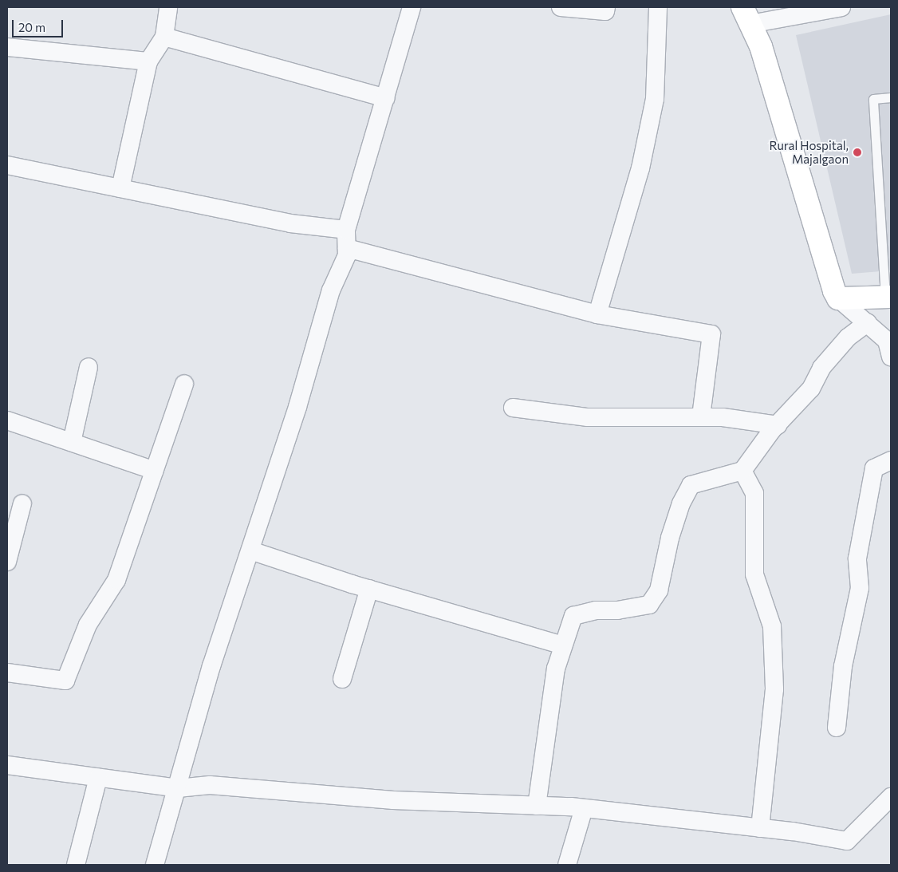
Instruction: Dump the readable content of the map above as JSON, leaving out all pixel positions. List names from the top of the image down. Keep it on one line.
{"places":["Rural Hospital, Majalgaon"],"scale_bar":"20 m"}
